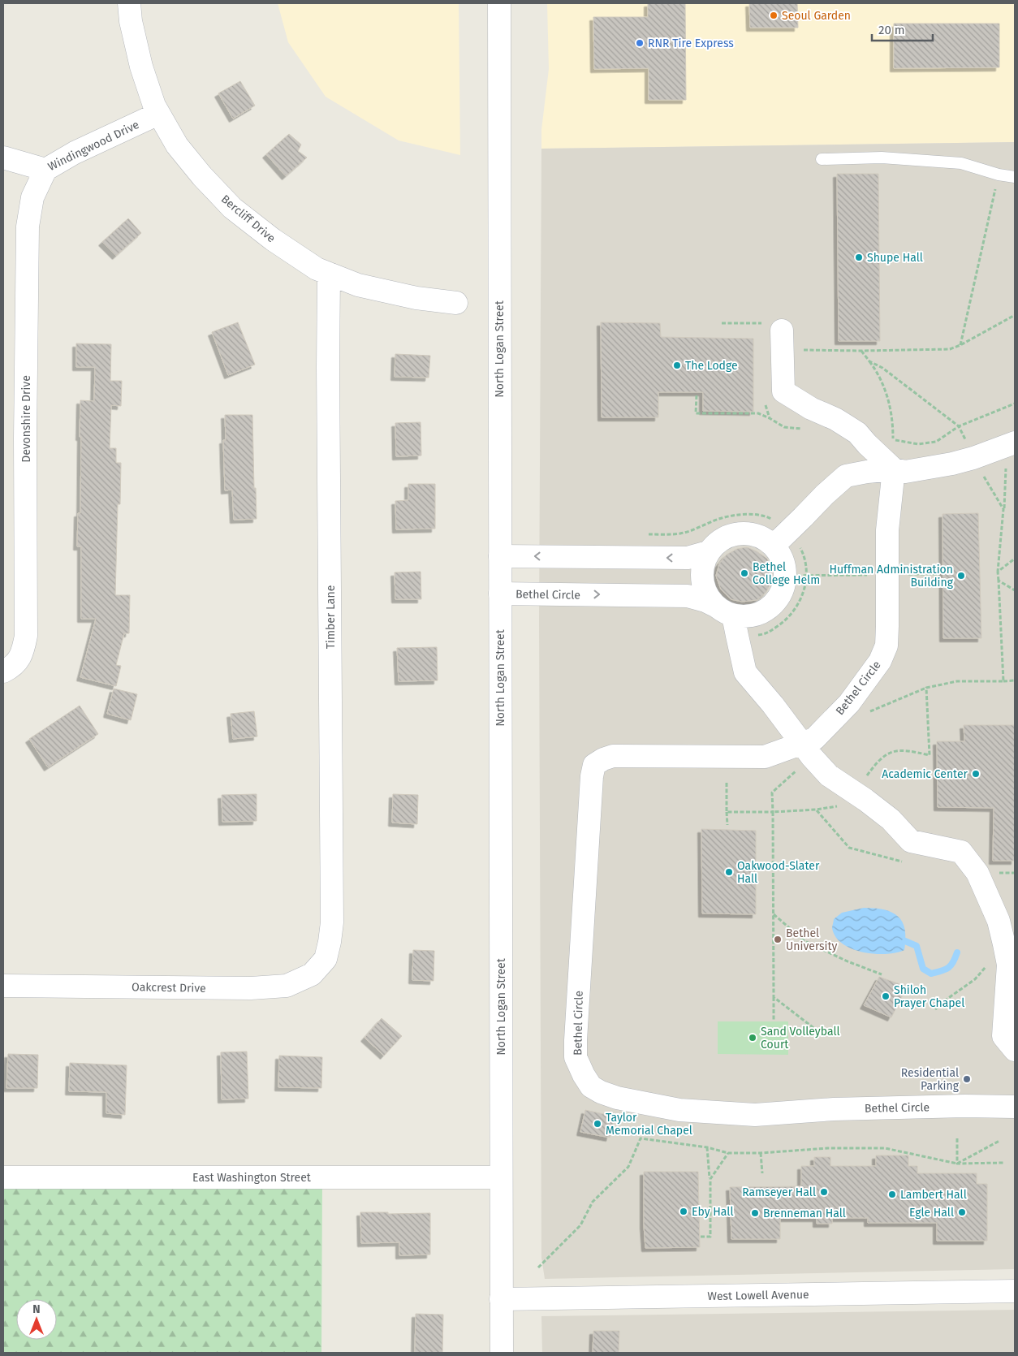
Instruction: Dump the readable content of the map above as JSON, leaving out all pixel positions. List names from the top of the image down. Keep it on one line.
{"streets":{"street":["Windingwood Drive","Bercliff Drive","North Logan Street","Devonshire Drive","Bethel Circle","Timber Lane","Oakcrest Drive","East Washington Street","West Lowell Avenue"]},"crossings":[["Windingwood Drive","Bercliff Drive"],["Windingwood Drive","Devonshire Drive"],["Bercliff Drive","Timber Lane"],["North Logan Street","Bethel Circle"],["North Logan Street","East Washington Street"],["North Logan Street","West Lowell Avenue"],["Timber Lane","Oakcrest Drive"]],"places":["Seoul Garden","RNR Tire Express","Shupe Hall","The Lodge","Bethel College Helm","Huffman Administration Building","Academic Center","Oakwood-Slater Hall","Bethel University","Shiloh Prayer Chapel","Sand Volleyball Court","Residential Parking","Taylor Memorial Chapel","Ramseyer Hall","Lambert Hall","Eby Hall","Egle Hall","Brenneman Hall"],"scale_bar":"20 m","north":"top"}
